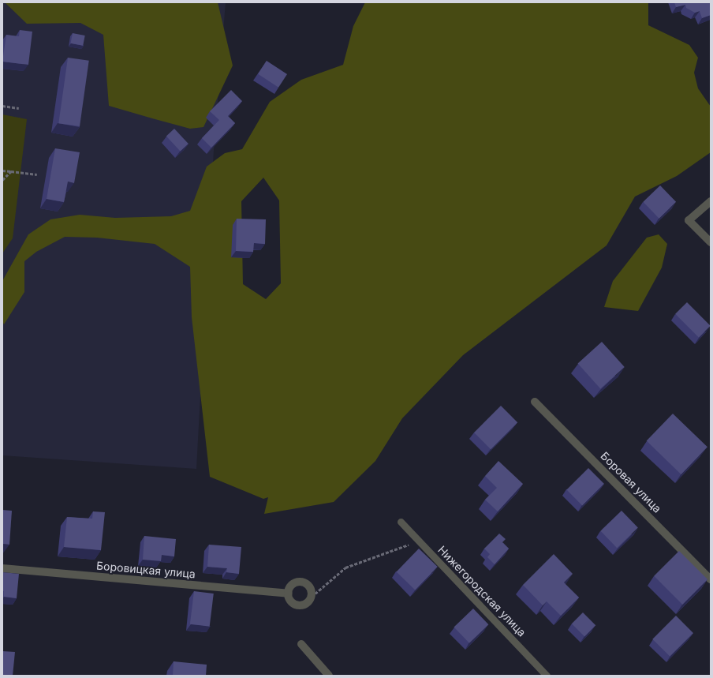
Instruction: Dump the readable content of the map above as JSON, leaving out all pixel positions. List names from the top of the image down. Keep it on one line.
{"streets":{"street":["Боровая улица","Боровицкая улица"],"lane":["Нижегородская улица"]}}
